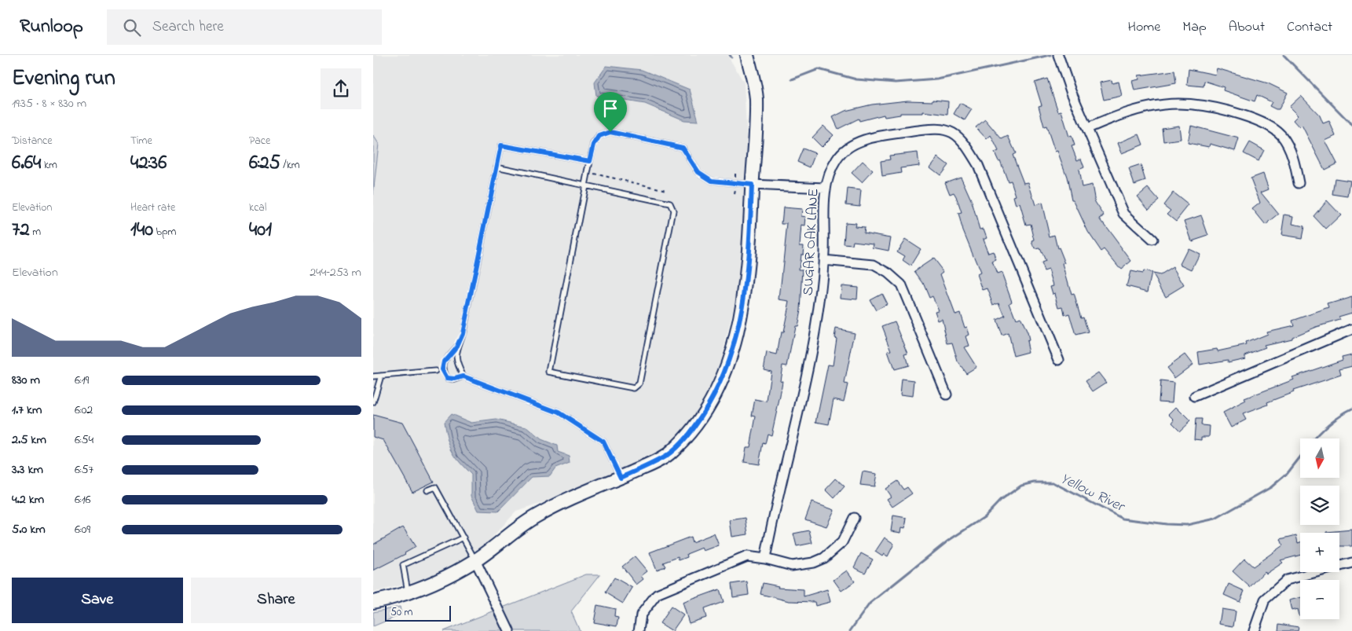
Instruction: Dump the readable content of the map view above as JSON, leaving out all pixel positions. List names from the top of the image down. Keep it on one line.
{"streets":{"street":["SUGAR OAK LANE"]},"water":["Yellow River"],"scale_bar":"50 m","north":"bottom","page":{"header":"Runloop","search":"Search here","nav":["Home","Map","About","Contact"],"heading":["Evening run","19:35 · 8 × 830 m"],"stats":[["Distance","6.64 km"],["Time","42:36"],["Pace","6:25 /km"],["Elevation","72 m"],["Heart rate","140 bpm"],["kcal","401"]],"chart":["Elevation","244–253 m"],"list":[{"name":"830 m","note":"6:19"},{"name":"1.7 km","note":"6:02"},{"name":"2.5 km","note":"6:54"},{"name":"3.3 km","note":"6:57"},{"name":"4.2 km","note":"6:16"},{"name":"5.0 km","note":"6:09"}],"map_buttons":["+","−"],"buttons":["Save","Share"],"scale":"50 m"}}
